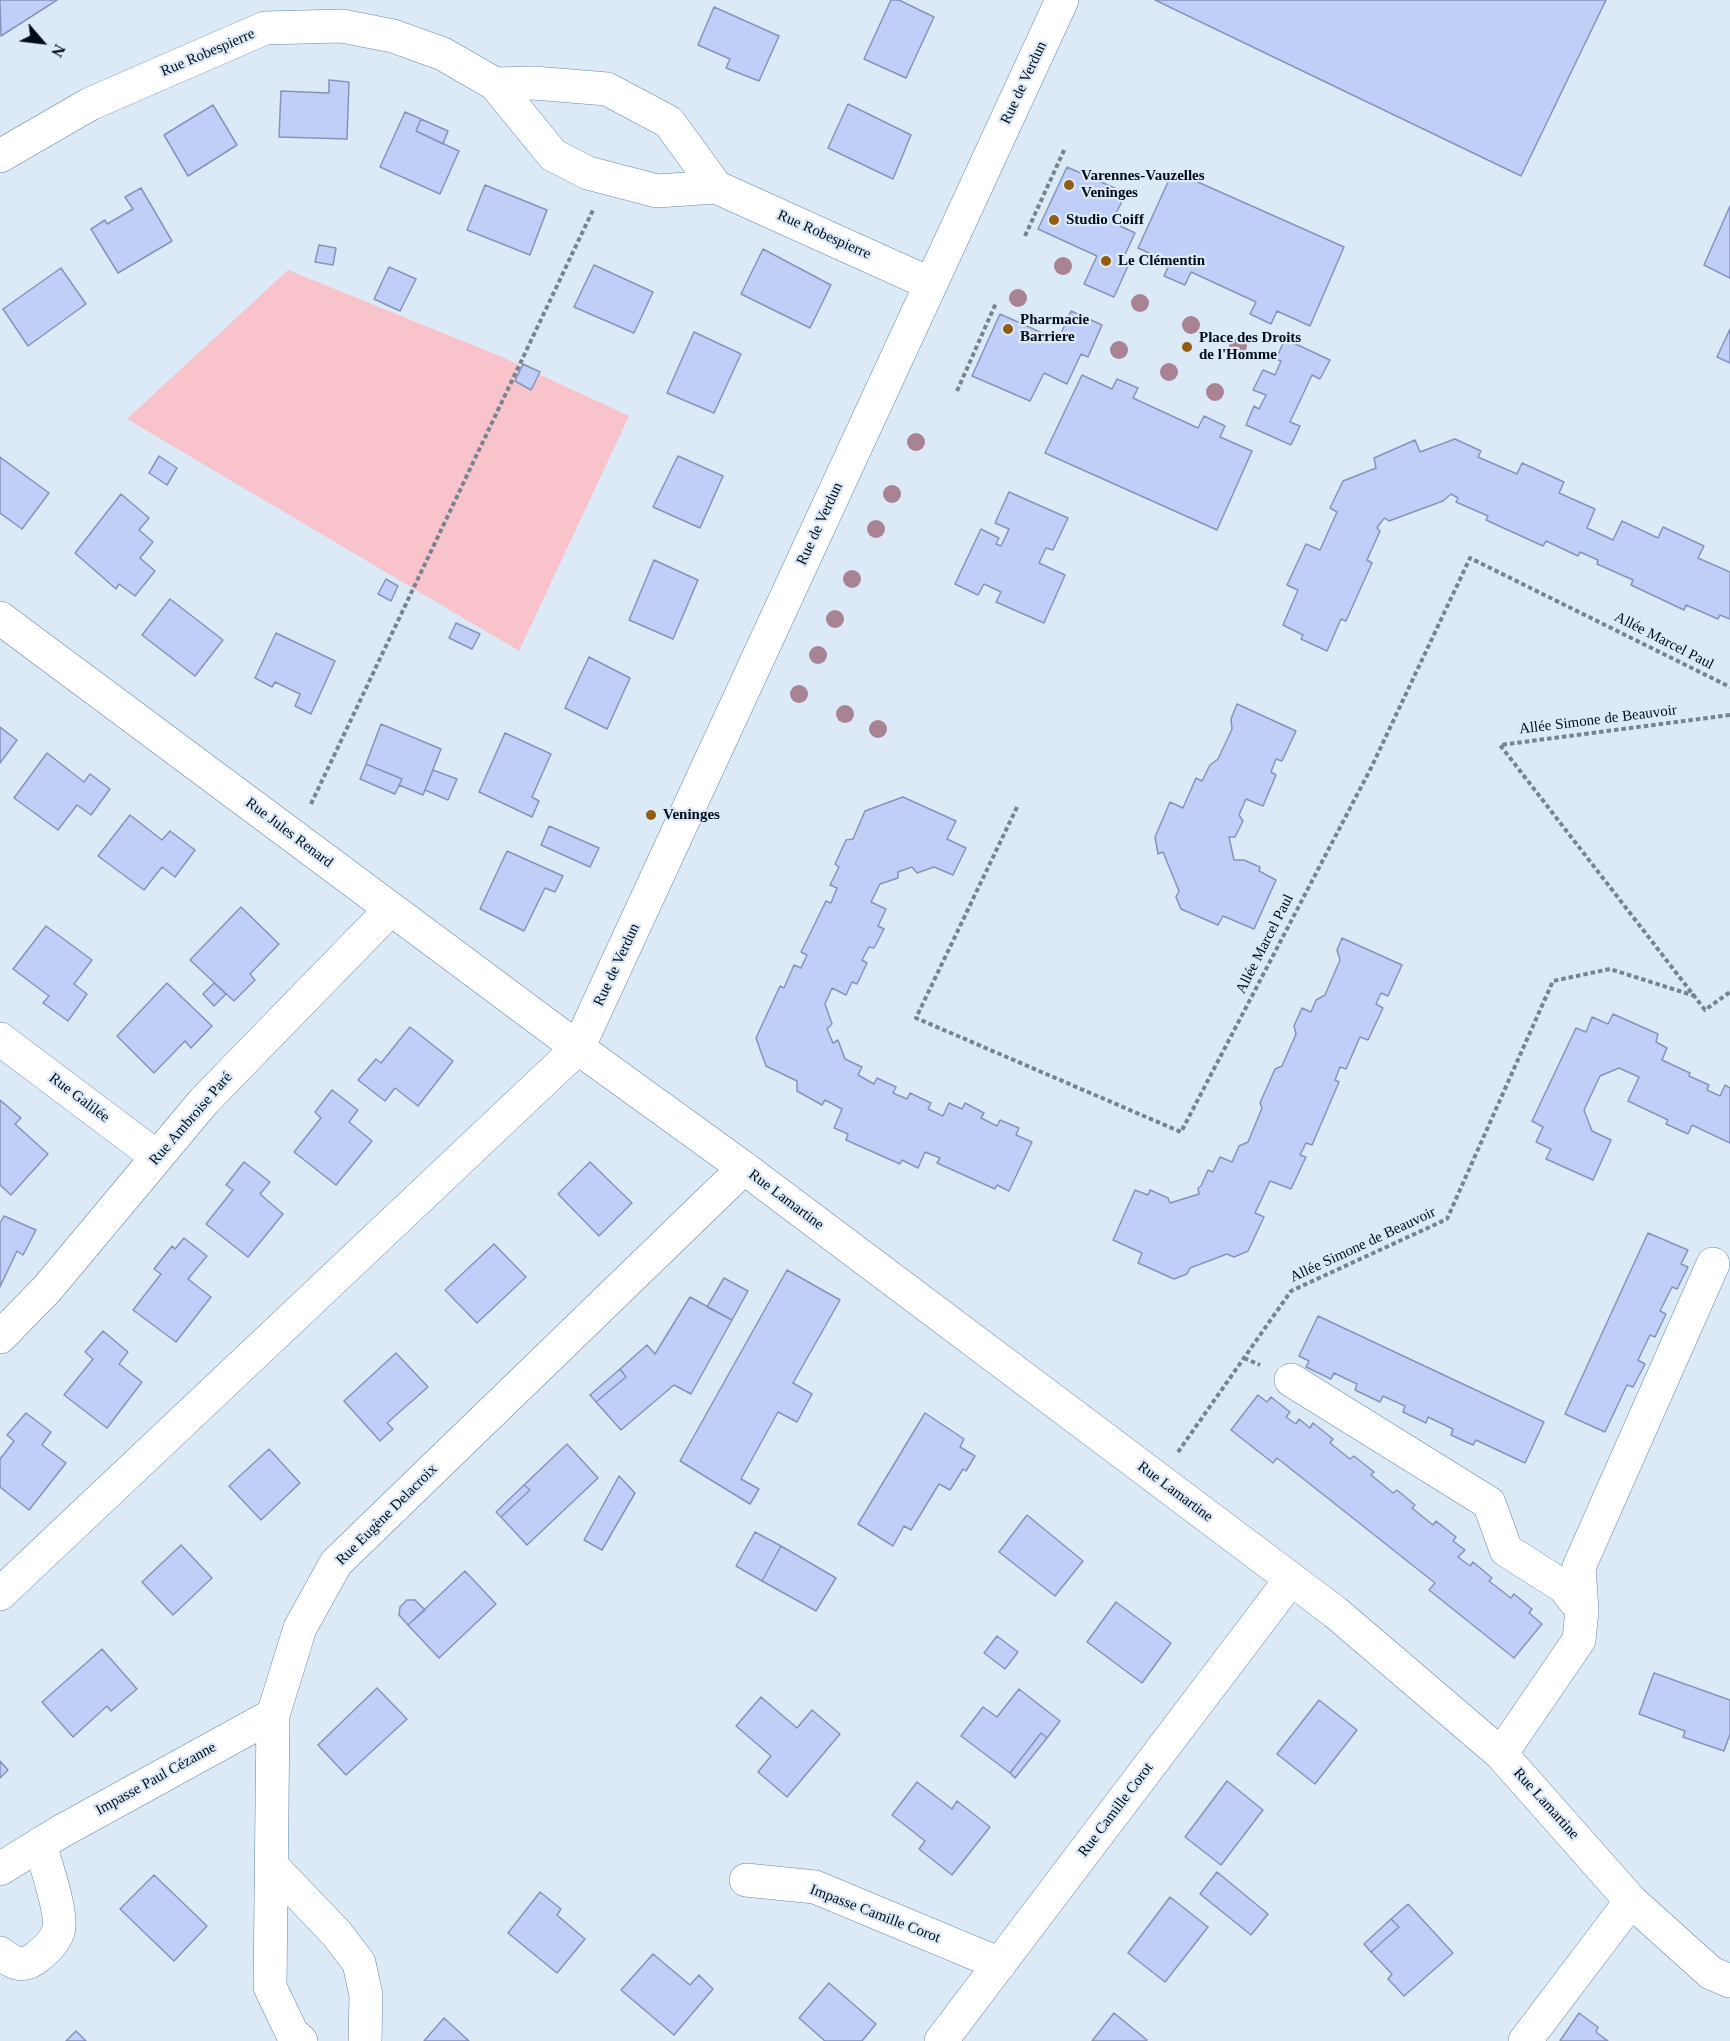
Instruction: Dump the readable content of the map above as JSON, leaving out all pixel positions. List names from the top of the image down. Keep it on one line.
{"streets":{"street":["Rue Robespierre","Rue de Verdun","Rue Jules Renard","Rue Galilée","Rue Ambroise Paré","Rue Lamartine","Rue Eugène Delacroix","Impasse Paul Cézanne","Rue Camille Corot","Impasse Camille Corot"],"path":["Allée Marcel Paul","Allée Simone de Beauvoir"]},"crossings":[["Rue Robespierre","Rue de Verdun"],["Rue de Verdun","Rue Jules Renard"],["Rue de Verdun","Rue Lamartine"],["Allée Simone de Beauvoir","Rue Lamartine"],["Rue Jules Renard","Rue Ambroise Paré"],["Rue Jules Renard","Rue Lamartine"],["Rue Galilée","Rue Ambroise Paré"],["Rue Lamartine","Rue Eugène Delacroix"],["Rue Lamartine","Rue Camille Corot"],["Rue Eugène Delacroix","Impasse Paul Cézanne"],["Rue Camille Corot","Impasse Camille Corot"]],"places":["Varennes-Vauzelles Veninges","Studio Coiff","Le Clémentin","Pharmacie Barriere","Place des Droits de l'Homme","Veninges"],"north":"bottom right"}
